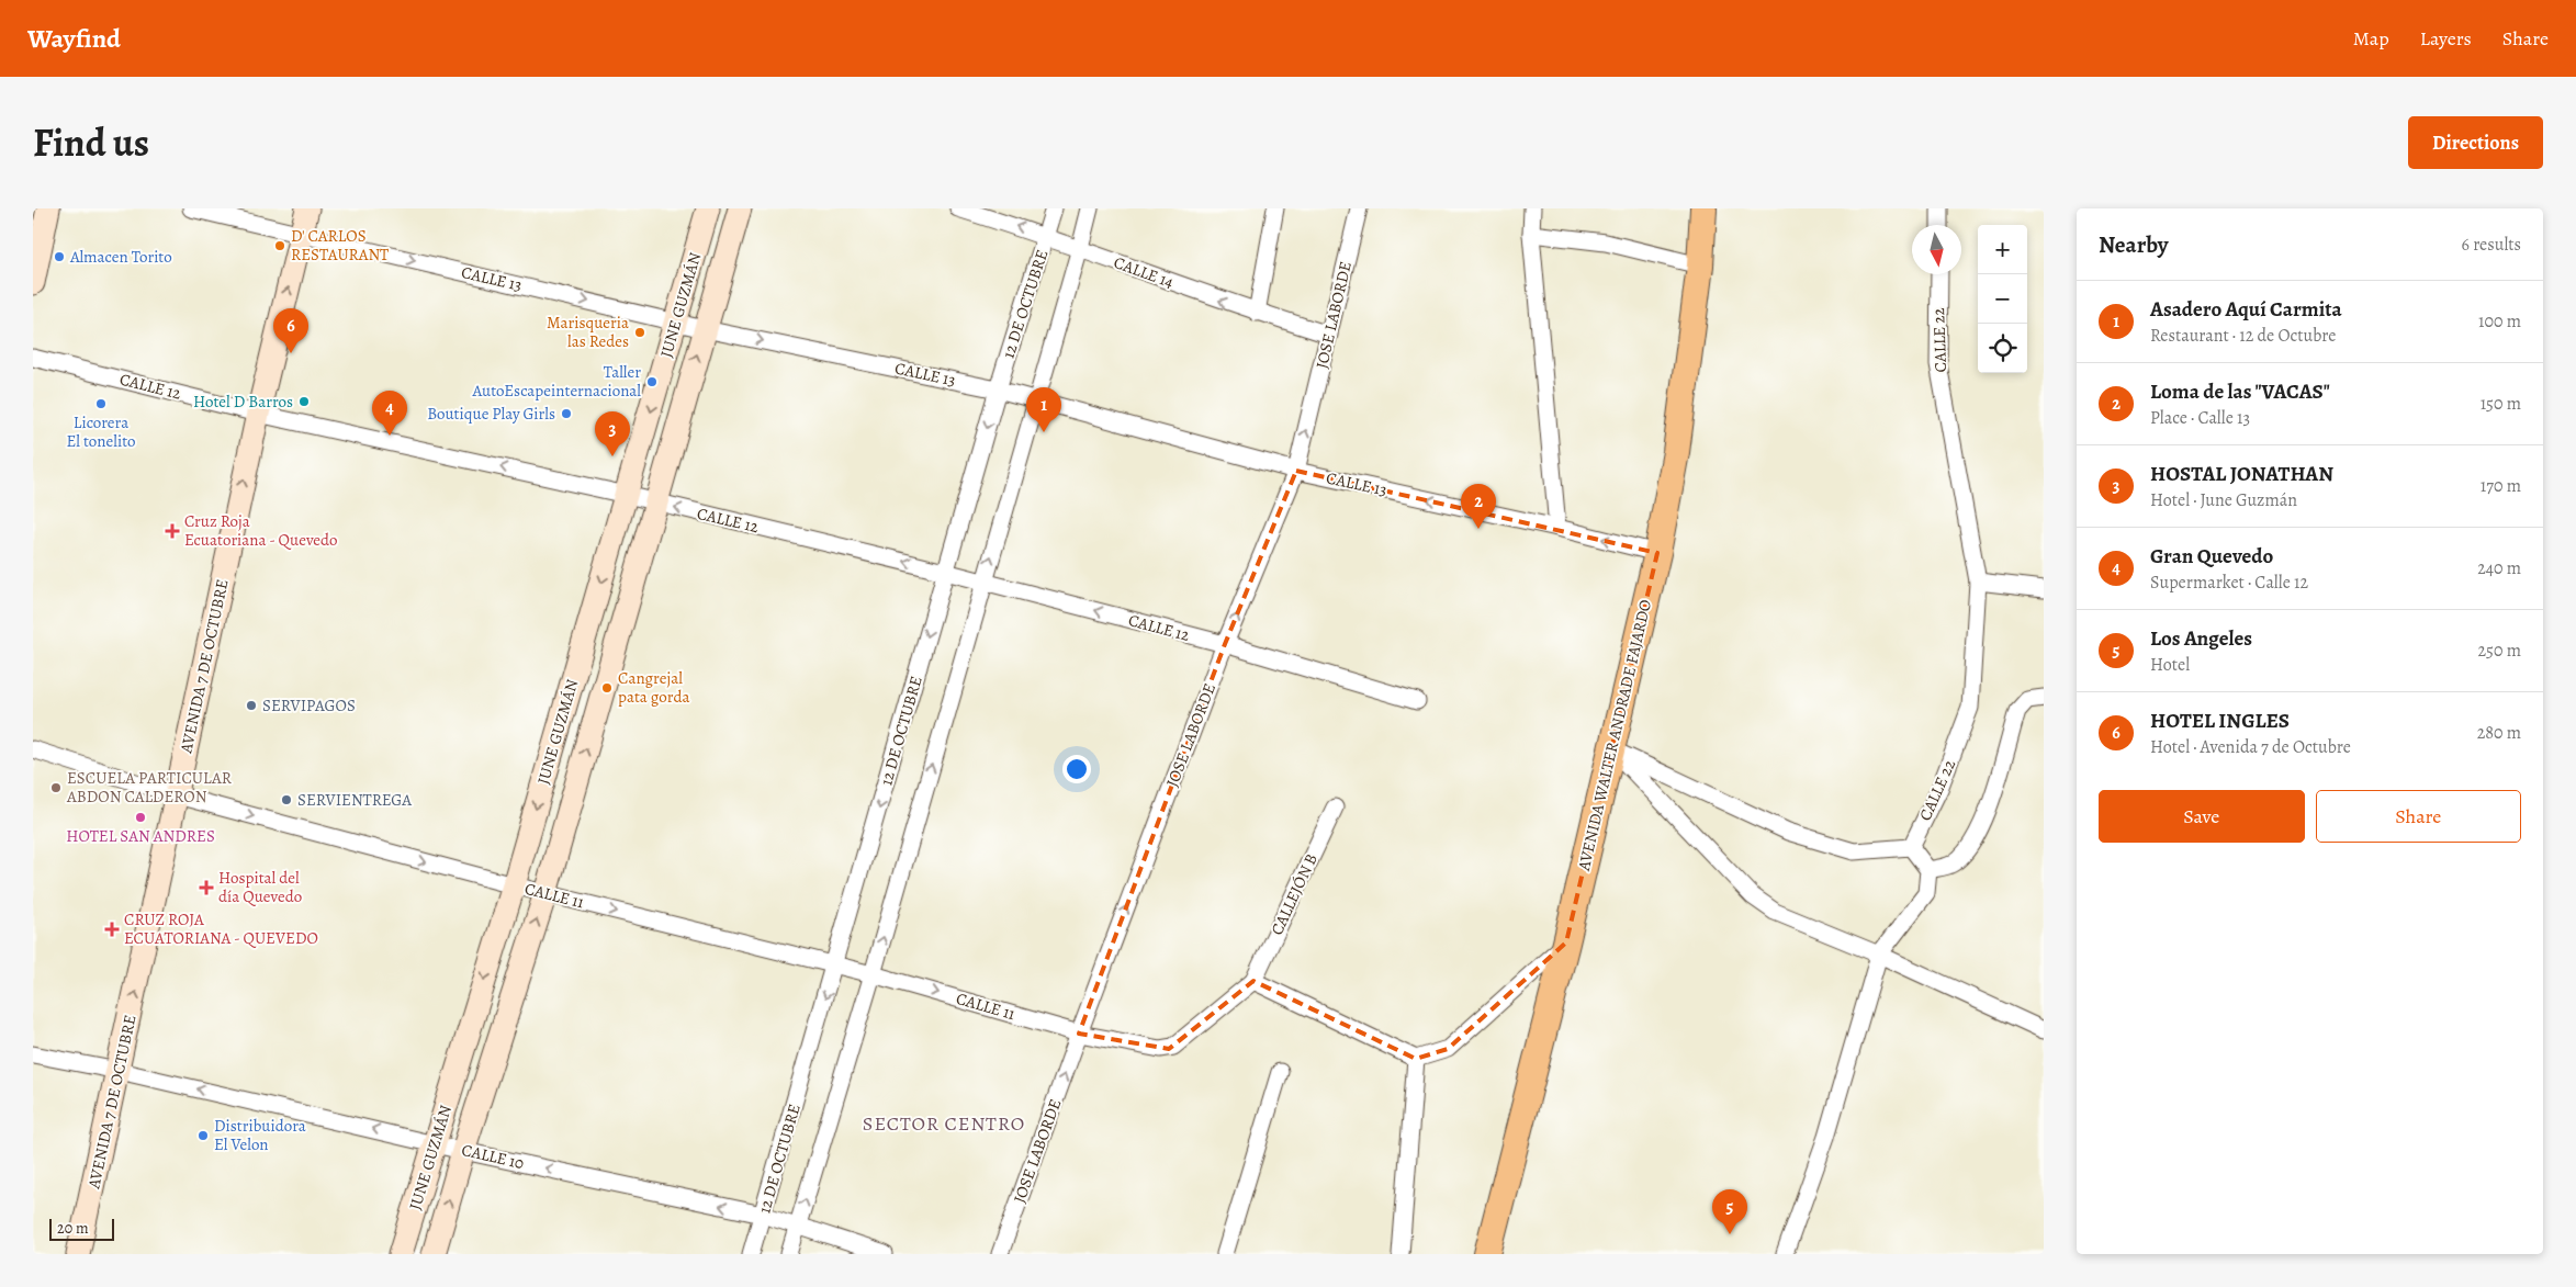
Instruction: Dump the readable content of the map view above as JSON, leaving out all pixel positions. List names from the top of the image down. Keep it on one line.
{"streets":{"main road":["AVENIDA WALTER ANDRADE FAJARDO"],"street":["CALLE 14","CALLE 13","12 DE OCTUBRE","JUNE GUZMÁN","JOSE LABORDE","CALLE 22","CALLE 12","AVENIDA 7 DE OCTUBRE","CALLEJÓN B","CALLE 11","CALLE 10"]},"crossings":[["CALLE 14","12 DE OCTUBRE"],["CALLE 14","JOSE LABORDE"],["CALLE 13","12 DE OCTUBRE"],["CALLE 13","JUNE GUZMÁN"],["CALLE 13","JOSE LABORDE"],["CALLE 13","AVENIDA 7 DE OCTUBRE"],["CALLE 13","AVENIDA WALTER ANDRADE FAJARDO"],["12 DE OCTUBRE","CALLE 12"],["12 DE OCTUBRE","CALLE 11"],["12 DE OCTUBRE","CALLE 10"],["JUNE GUZMÁN","CALLE 12"],["JUNE GUZMÁN","CALLE 11"],["JUNE GUZMÁN","CALLE 10"],["JOSE LABORDE","CALLE 12"],["JOSE LABORDE","CALLE 11"],["CALLE 12","AVENIDA 7 DE OCTUBRE"],["AVENIDA 7 DE OCTUBRE","CALLE 11"],["AVENIDA 7 DE OCTUBRE","CALLE 10"],["CALLEJÓN B","CALLE 11"]],"one_way":["CALLE 14","JOSE LABORDE","CALLE 12","AVENIDA 7 DE OCTUBRE","CALLE 11","CALLE 10"],"districts":["SECTOR CENTRO"],"places":{"other":["D' CARLOS RESTAURANT","Almacen Torito","Marisqueria las Redes","Taller AutoEscapeinternacional","Hotel D Barros","Licorera El tonelito","Boutique Play Girls","Cangrejal pata gorda","SERVIPAGOS","ESCUELA PARTICULAR ABDON CALDERON","SERVIENTREGA","HOTEL SAN ANDRES","Distribuidora El Velon"],"health":["Cruz Roja Ecuatoriana - Quevedo","Hospital del día Quevedo","CRUZ ROJA ECUATORIANA - QUEVEDO"]},"scale_bar":"20 m","north":"bottom","page":{"header":"Wayfind","nav":["Map","Layers","Share"],"title":"Find us","buttons":["Directions",["Save","Share"]],"heading":["Nearby","6 results"],"map_buttons":["+","−"],"list":[{"mark":"1","name":"Asadero Aquí Carmita","note":"Restaurant · 12 de Octubre","value":"100 m"},{"mark":"2","name":"Loma de las \"VACAS\"","note":"Place · Calle 13","value":"150 m"},{"mark":"3","name":"HOSTAL JONATHAN","note":"Hotel · June Guzmán","value":"170 m"},{"mark":"4","name":"Gran Quevedo","note":"Supermarket · Calle 12","value":"240 m"},{"mark":"5","name":"Los Angeles","note":"Hotel","value":"250 m"},{"mark":"6","name":"HOTEL INGLES","note":"Hotel · Avenida 7 de Octubre","value":"280 m"}],"pins":["6","1","4","3","2","5"],"scale":"20 m"}}
